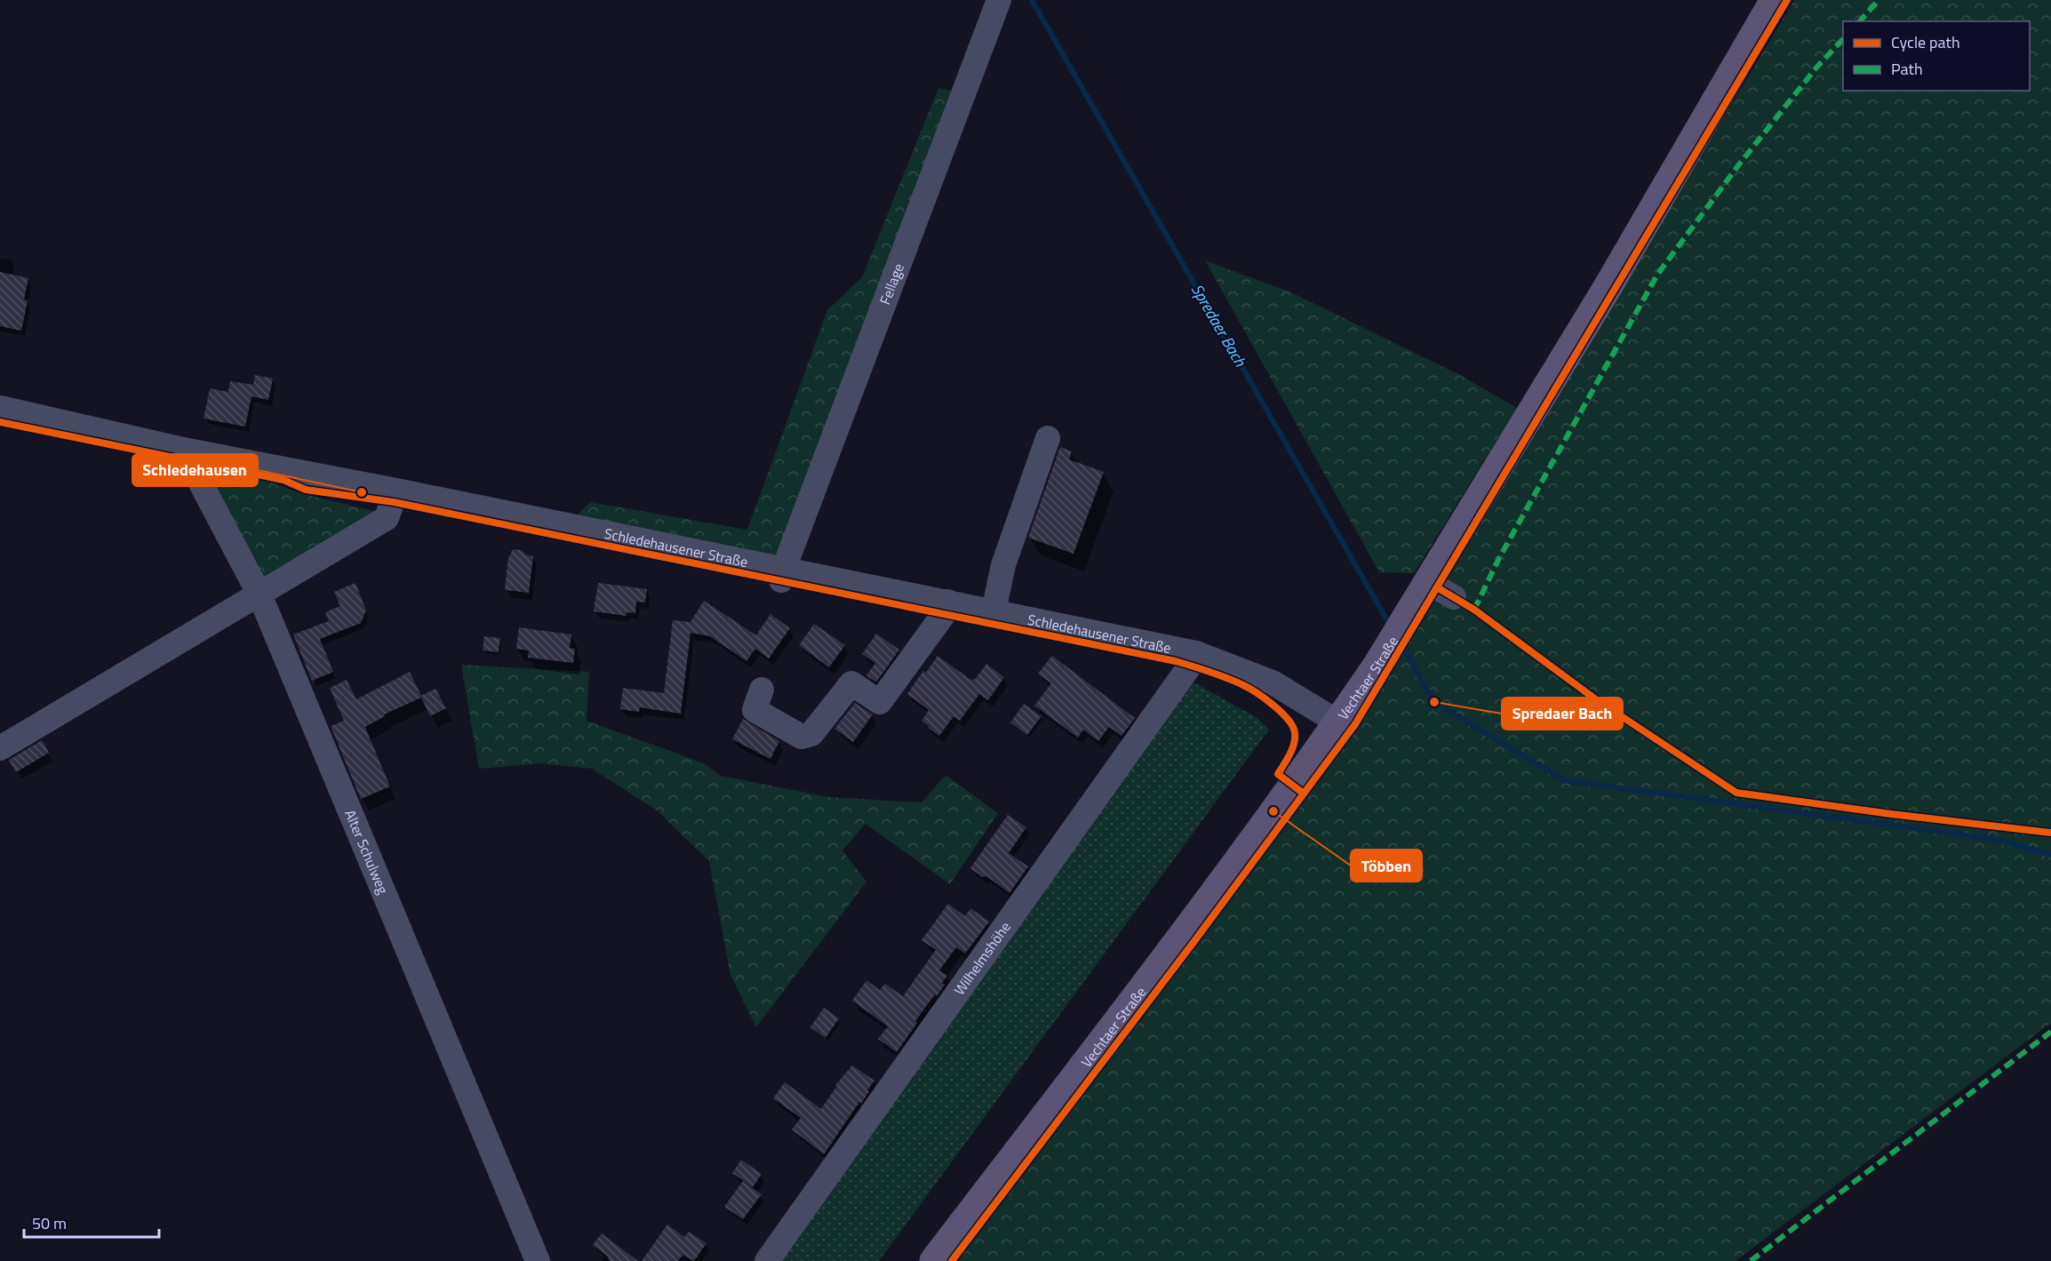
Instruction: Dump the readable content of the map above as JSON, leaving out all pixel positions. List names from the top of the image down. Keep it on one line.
{"streets":{"main road":["Vechtaer Straße"],"street":["Fellage","Schledehausener Straße","Alter Schulweg","Wilhelmshöhe"]},"crossings":[["Fellage","Schledehausener Straße"],["Schledehausener Straße","Vechtaer Straße"],["Schledehausener Straße","Alter Schulweg"],["Schledehausener Straße","Wilhelmshöhe"]],"water":["Spredaer Bach"],"places":["Schledehausen","Spredaer Bach","Többen"],"legend":["Cycle path","Path"],"scale_bar":"50 m"}
